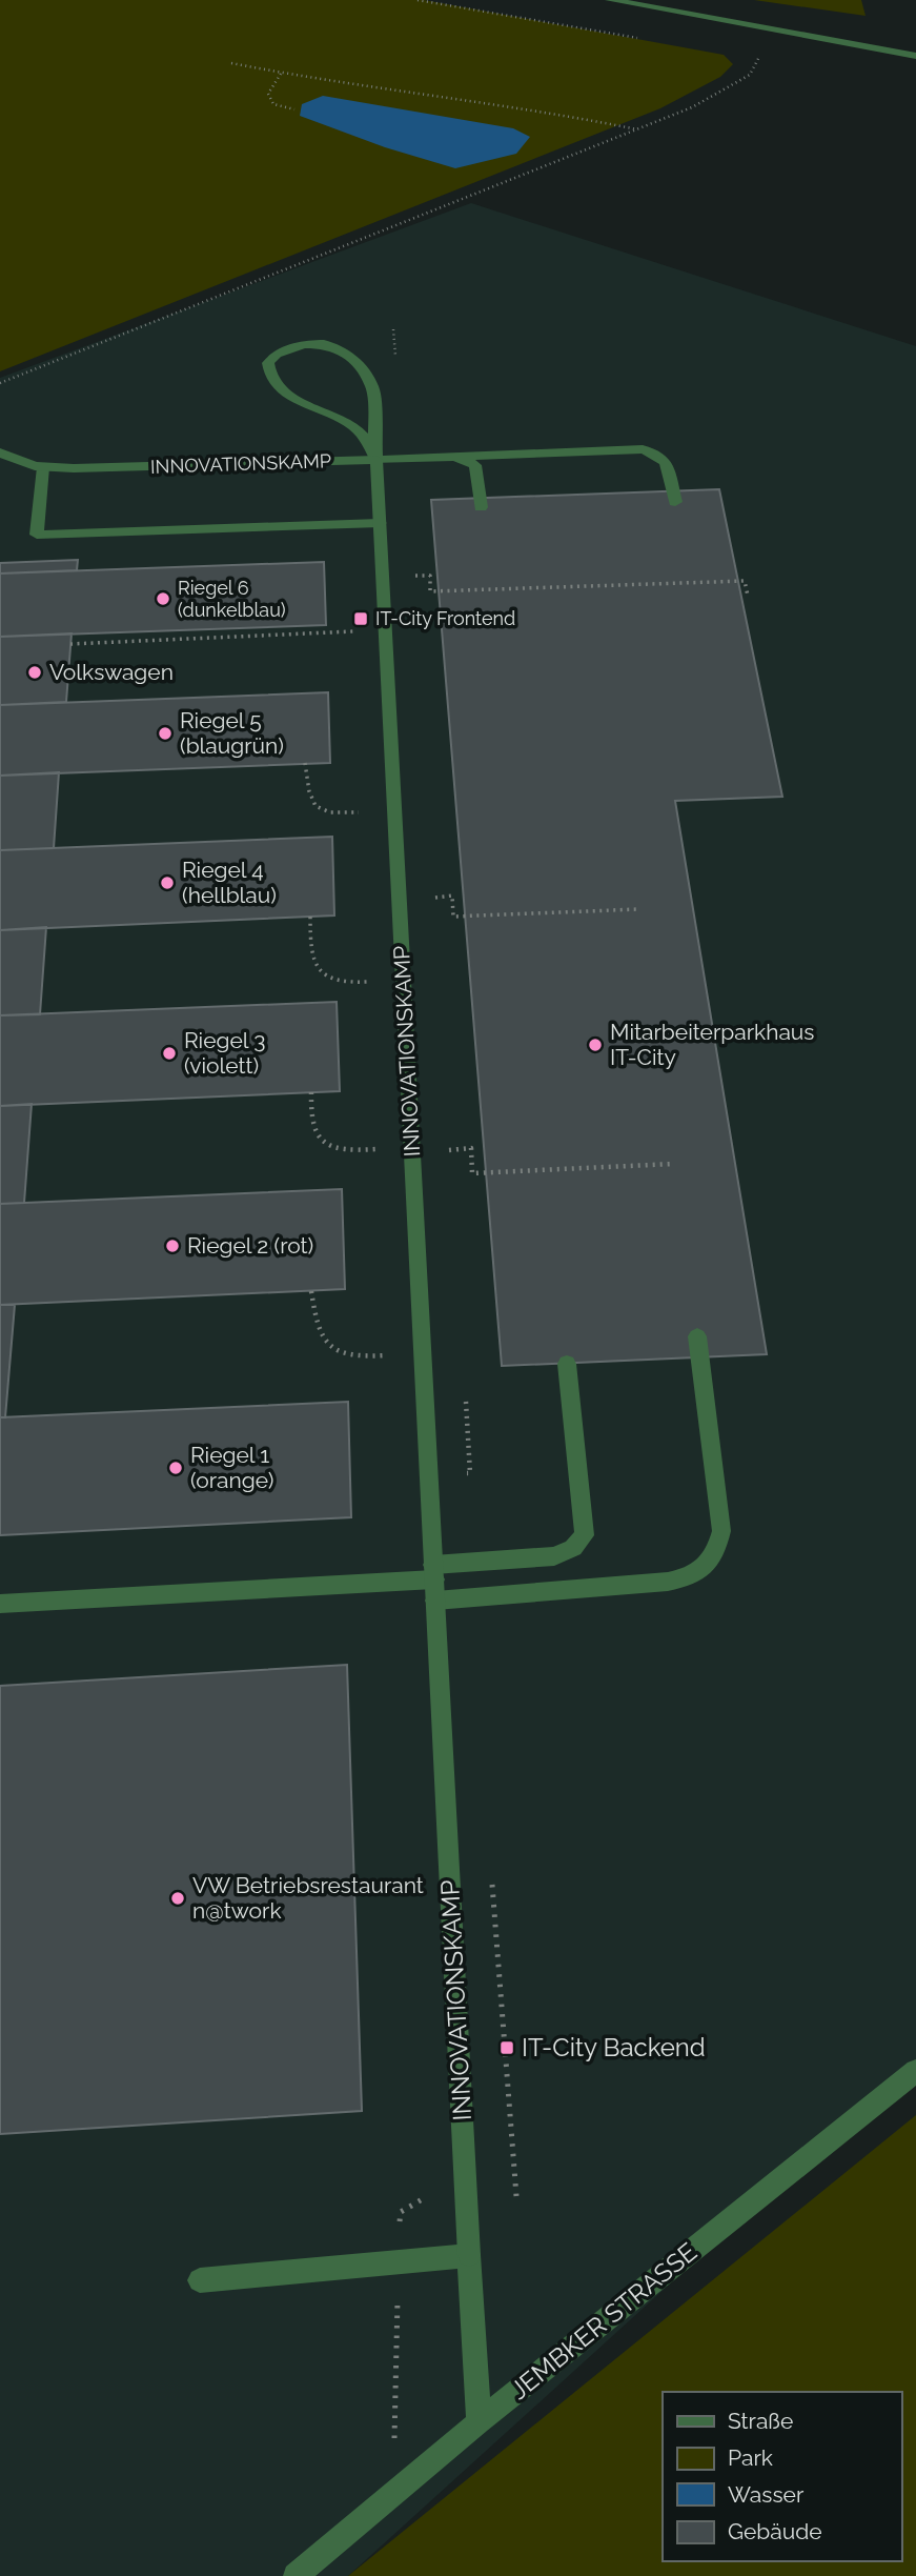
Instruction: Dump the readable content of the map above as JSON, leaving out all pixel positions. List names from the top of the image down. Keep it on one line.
{"streets":{"street":["INNOVATIONSKAMP","JEMBKER STRASSE"]},"crossings":[["INNOVATIONSKAMP","JEMBKER STRASSE"]],"places":{"other":["Riegel 6 (dunkelblau)","Volkswagen","Riegel 5 (blaugrün)","Riegel 4 (hellblau)","Mitarbeiterparkhaus IT-City","Riegel 3 (violett)","Riegel 2 (rot)","Riegel 1 (orange)","VW Betriebsrestaurant n@twork"],"transit":["IT-City Frontend","IT-City Backend"]},"legend":["Straße","Park","Wasser","Gebäude"]}
